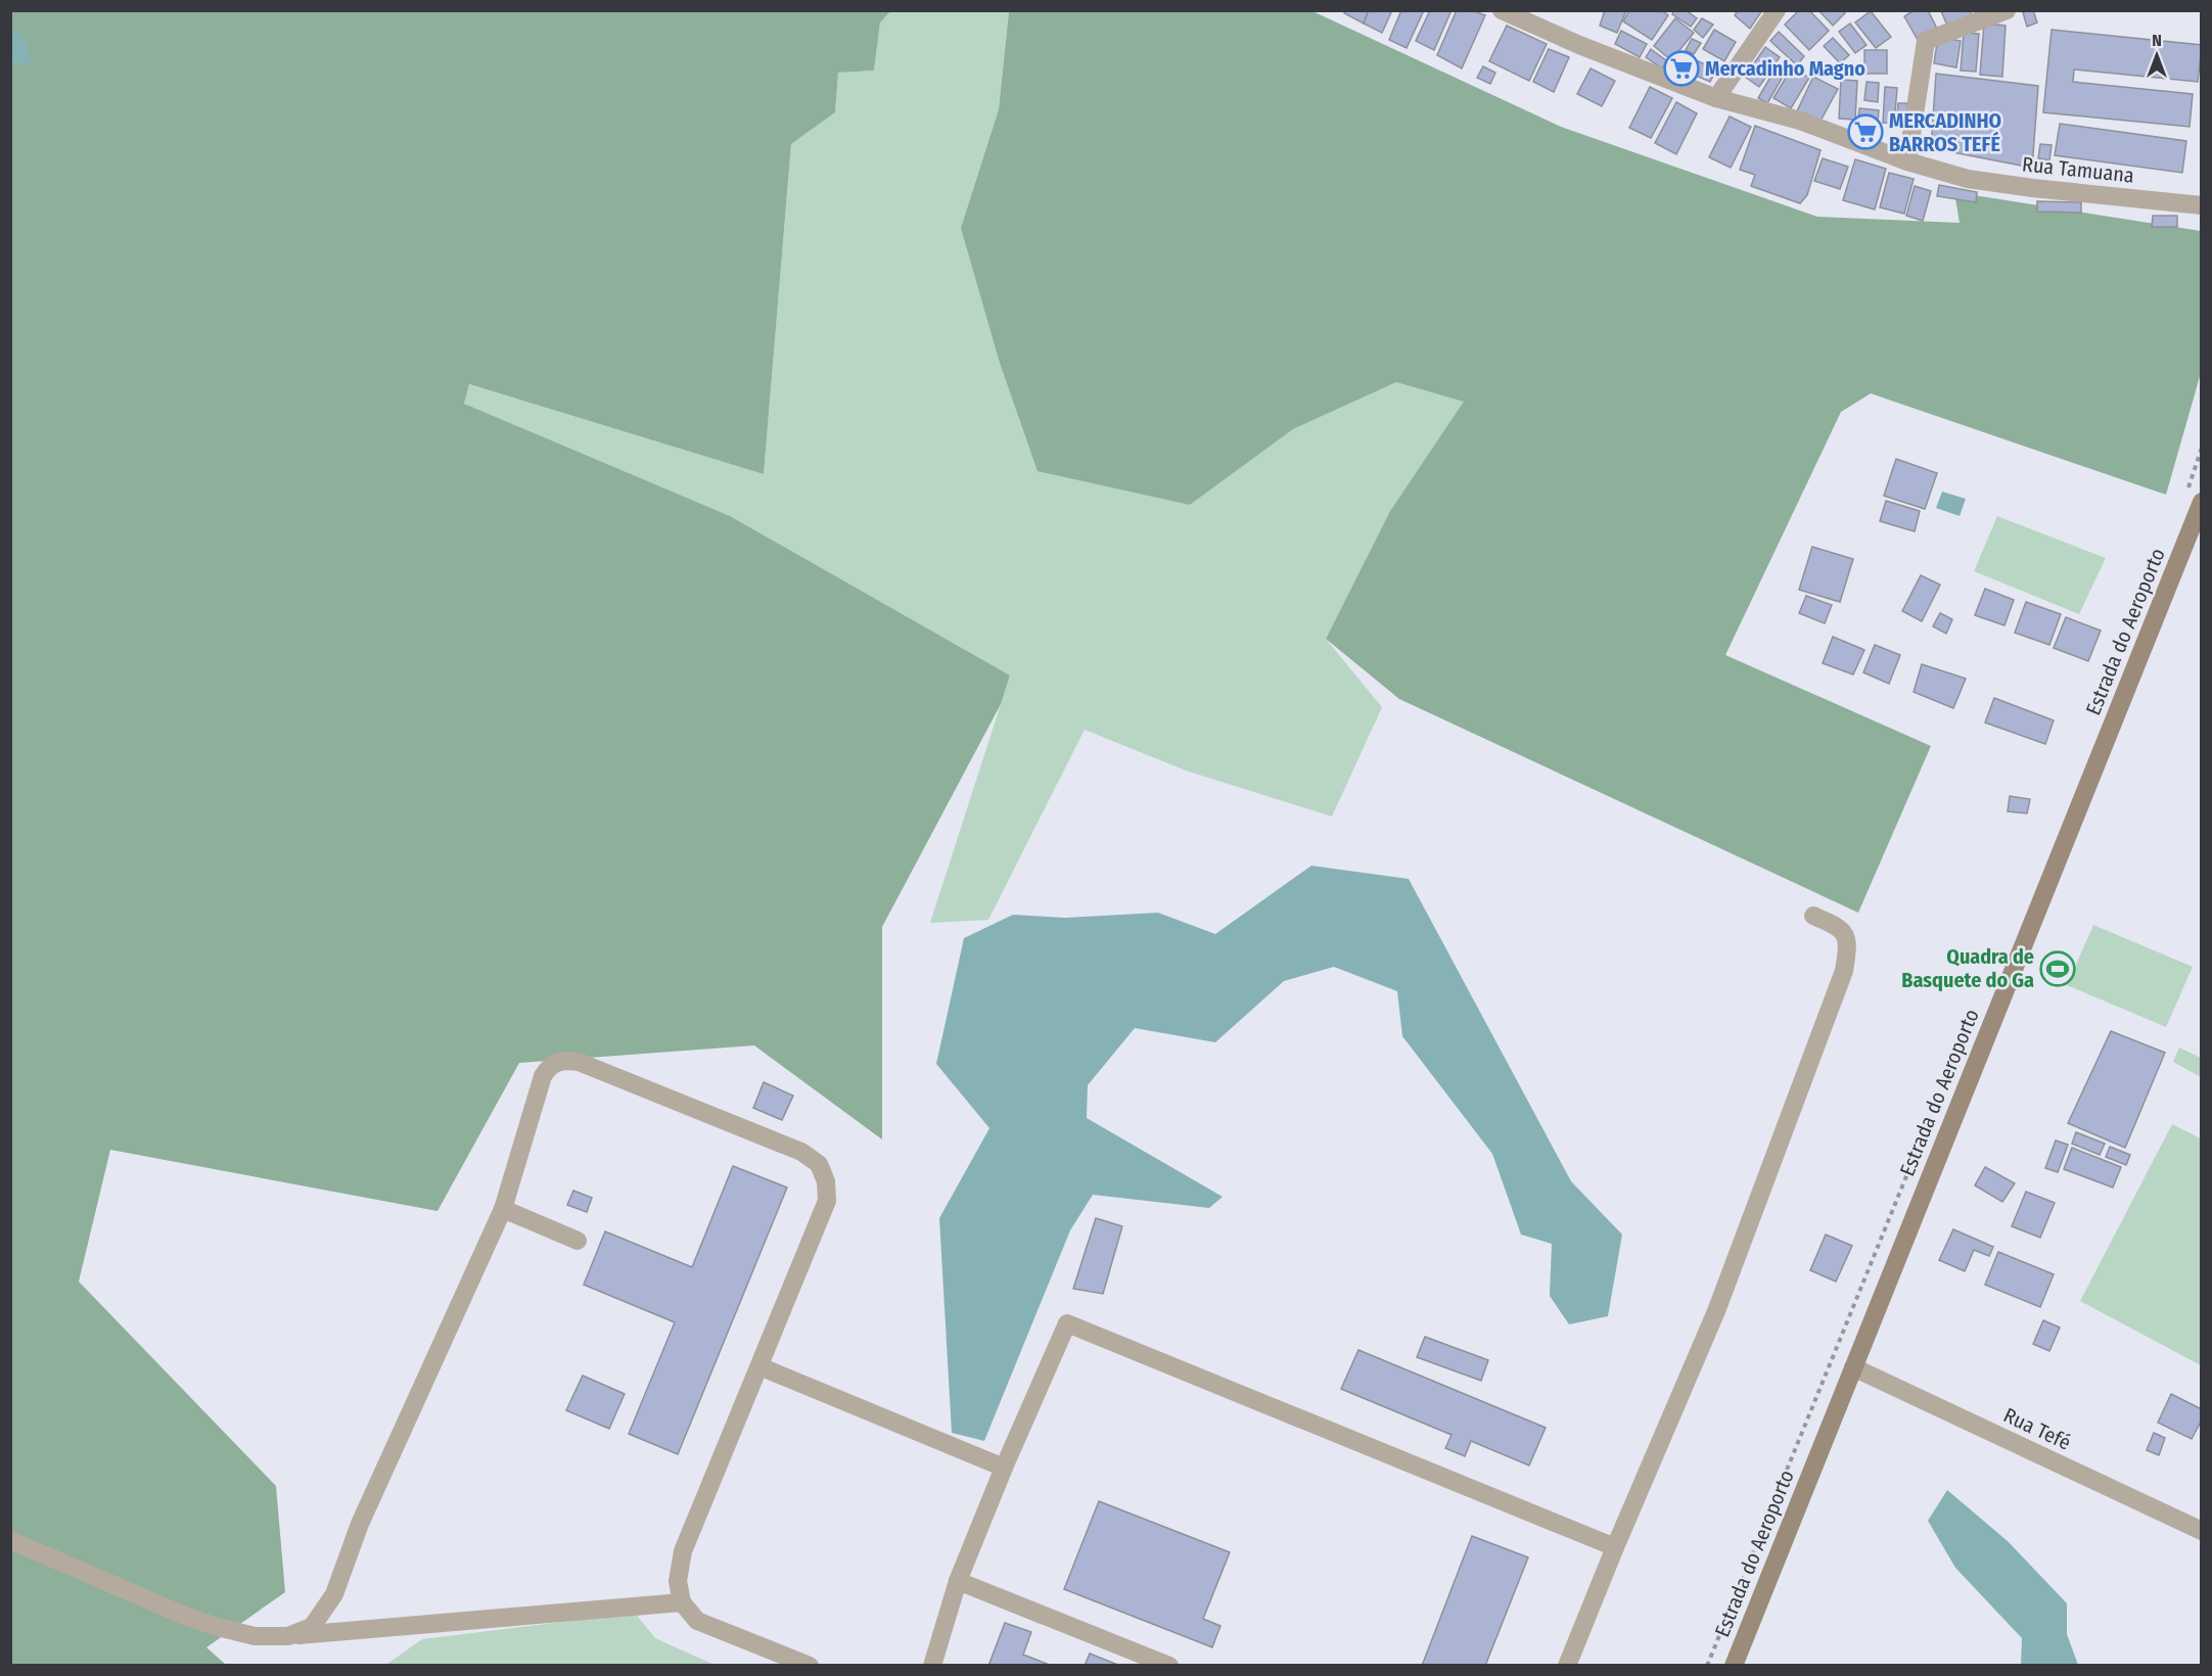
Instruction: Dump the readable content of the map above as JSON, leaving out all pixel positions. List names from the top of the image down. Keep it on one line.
{"streets":{"street":["Rua Tamuana","Estrada do Aeroporto","Rua Tefé"]},"crossings":[["Estrada do Aeroporto","Rua Tefé"]],"places":{"supermarket":["Mercadinho Magno","MERCADINHO BARROS TEFÉ"],"sports":["Quadra de Basquete do Ga"]},"north":"top"}
